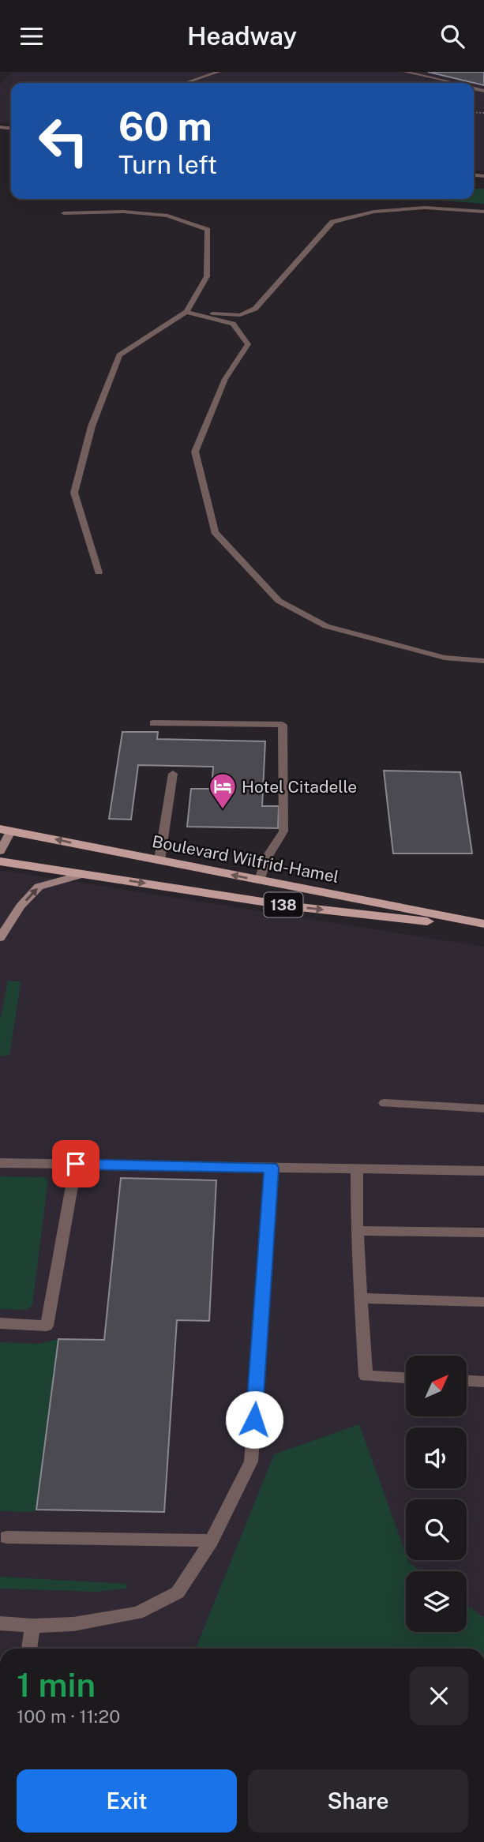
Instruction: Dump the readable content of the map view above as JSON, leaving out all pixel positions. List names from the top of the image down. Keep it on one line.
{"streets":{"main road":["Boulevard Wilfrid-Hamel","138"]},"places":{"hotel":["Hotel Citadelle"]},"north":"top right","page":{"header":"Headway","turn":["60 m","Turn left"],"heading":["1 min","100 m · 11:20"],"buttons":["Exit","Share"]}}
